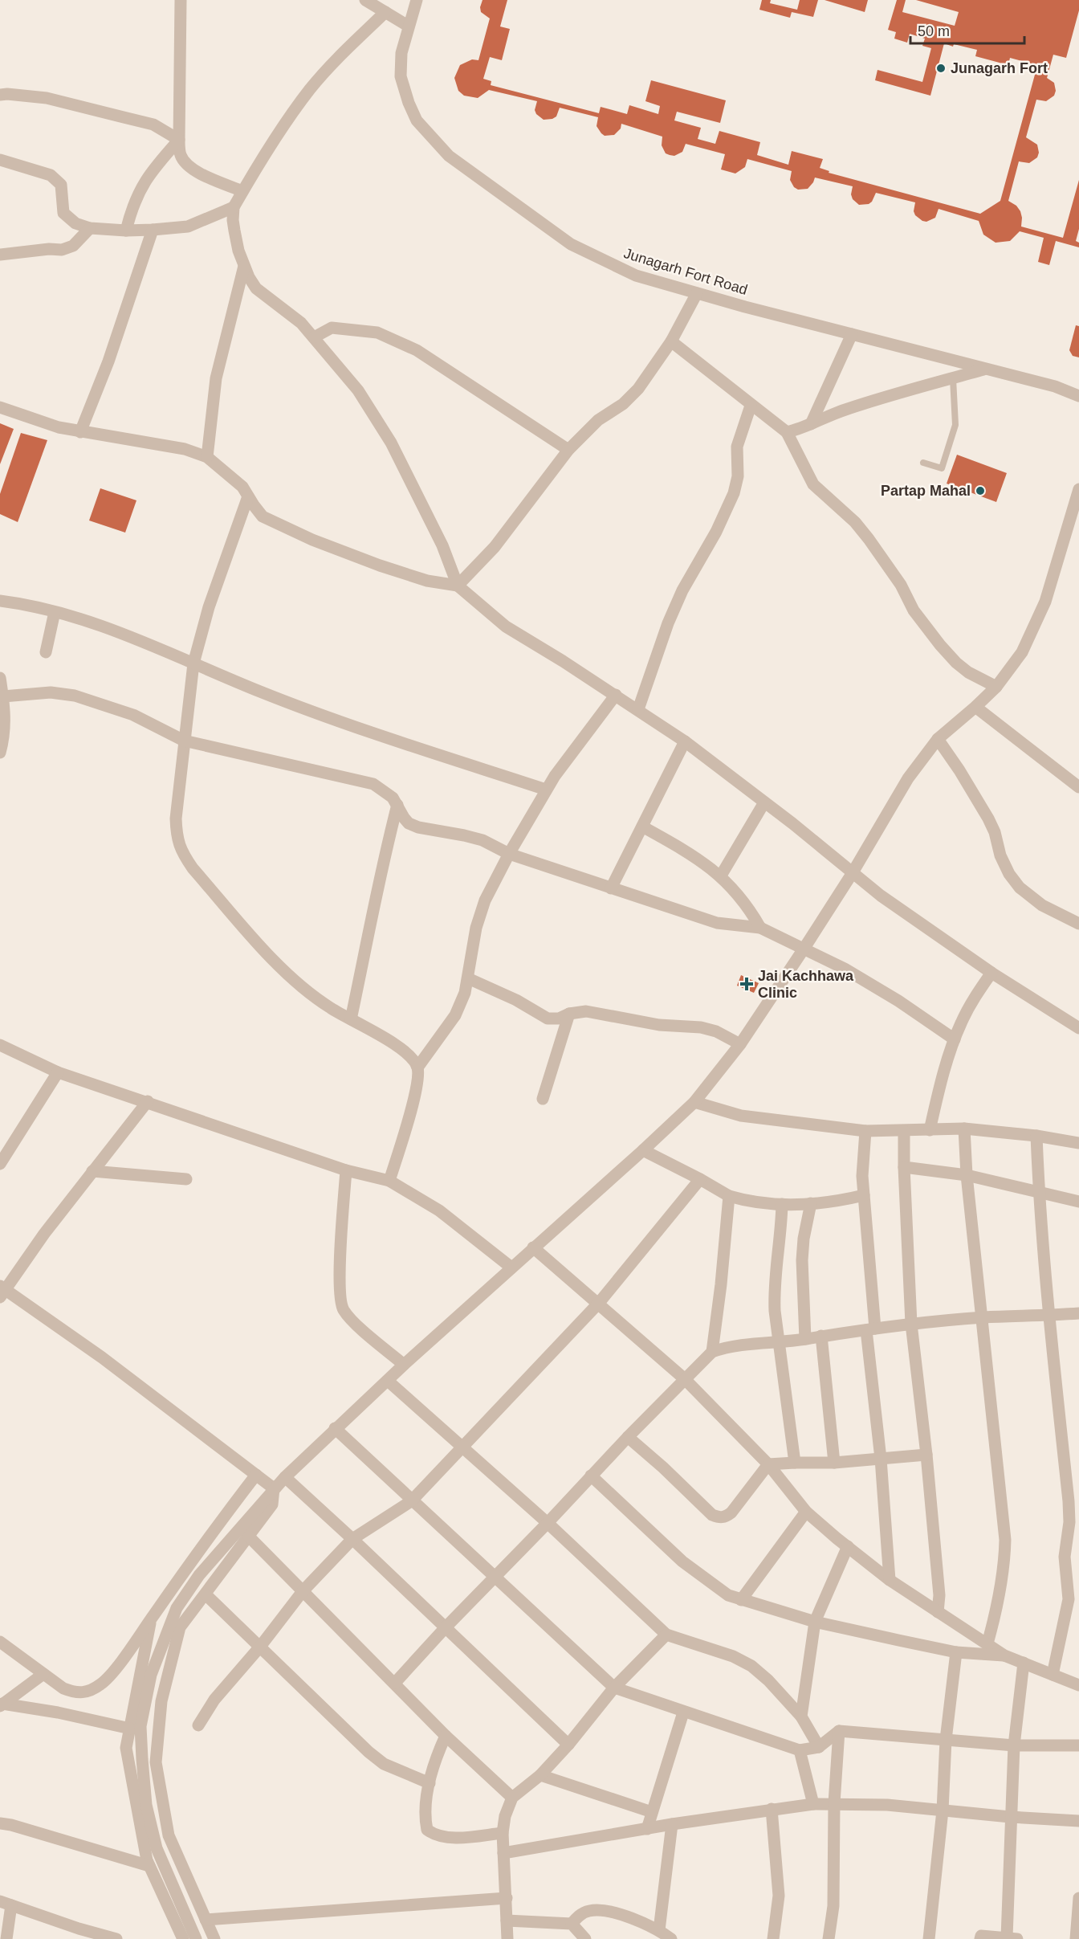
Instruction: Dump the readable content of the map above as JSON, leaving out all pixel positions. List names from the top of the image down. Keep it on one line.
{"streets":{"street":["Junagarh Fort Road"]},"places":{"other":["Junagarh Fort","Partap Mahal"],"health":["Jai Kachhawa Clinic"]},"scale_bar":"50 m"}
